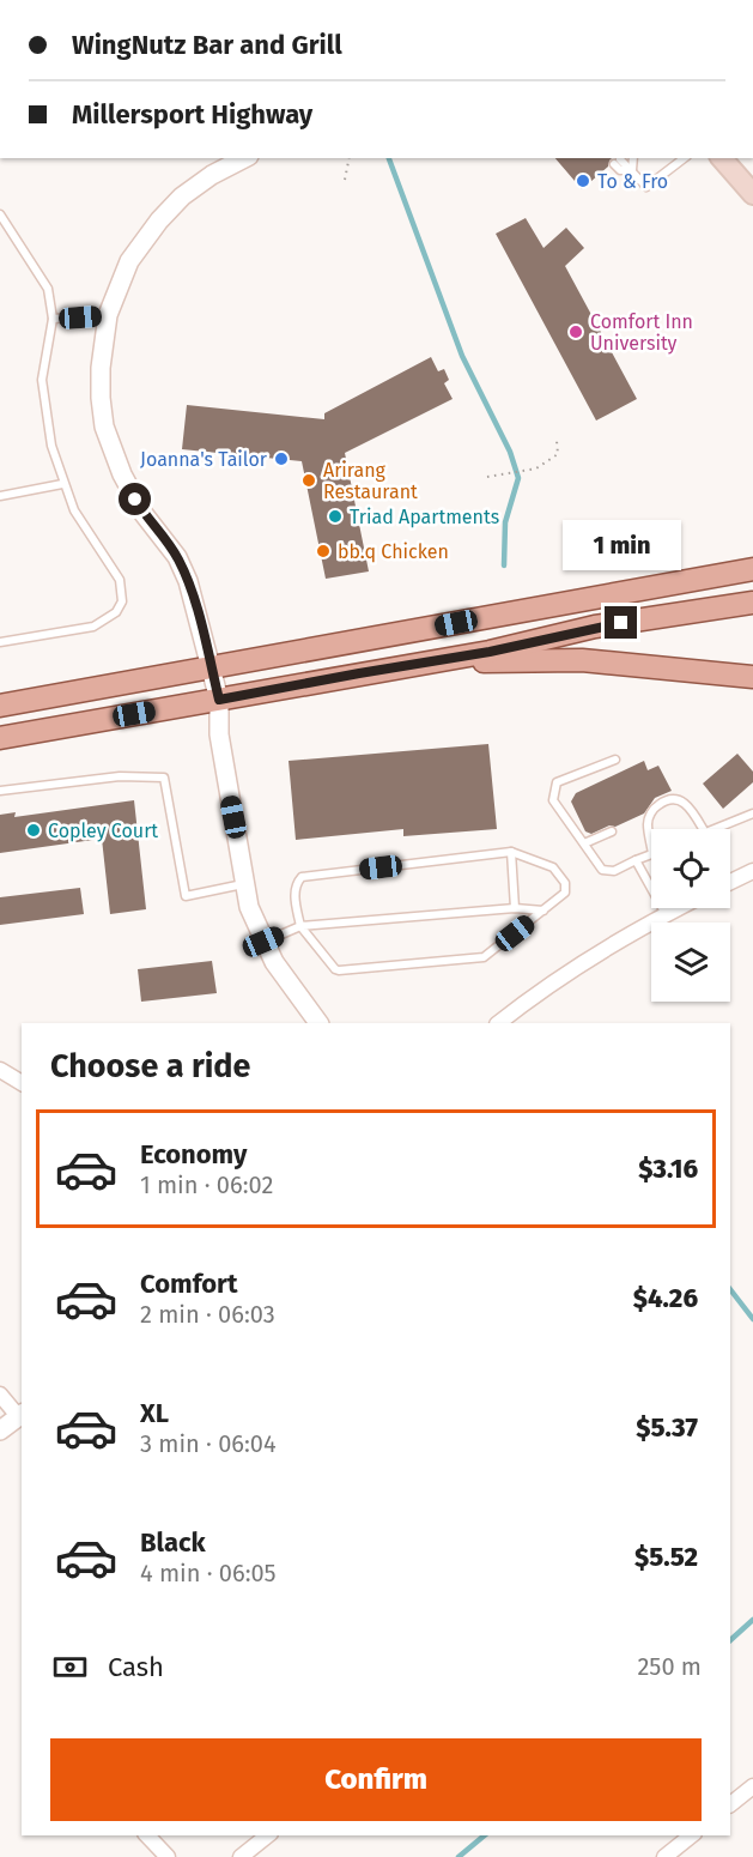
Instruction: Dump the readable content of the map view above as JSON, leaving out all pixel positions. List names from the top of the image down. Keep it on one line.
{"places":["To & Fro","Comfort Inn University","Joanna's Tailor","Arirang Restaurant","Triad Apartments","bb.q Chicken","Copley Court"],"page":{"banner":["WingNutz Bar and Grill","Millersport Highway"],"bubble":"1 min","heading":"Choose a ride","list":[{"name":"Economy","note":"1 min · 06:02","value":"$3.16"},{"name":"Comfort","note":"2 min · 06:03","value":"$4.26"},{"name":"XL","note":"3 min · 06:04","value":"$5.37"},{"name":"Black","note":"4 min · 06:05","value":"$5.52"}],"pay":["Cash","250 m"],"buttons":"Confirm"}}
